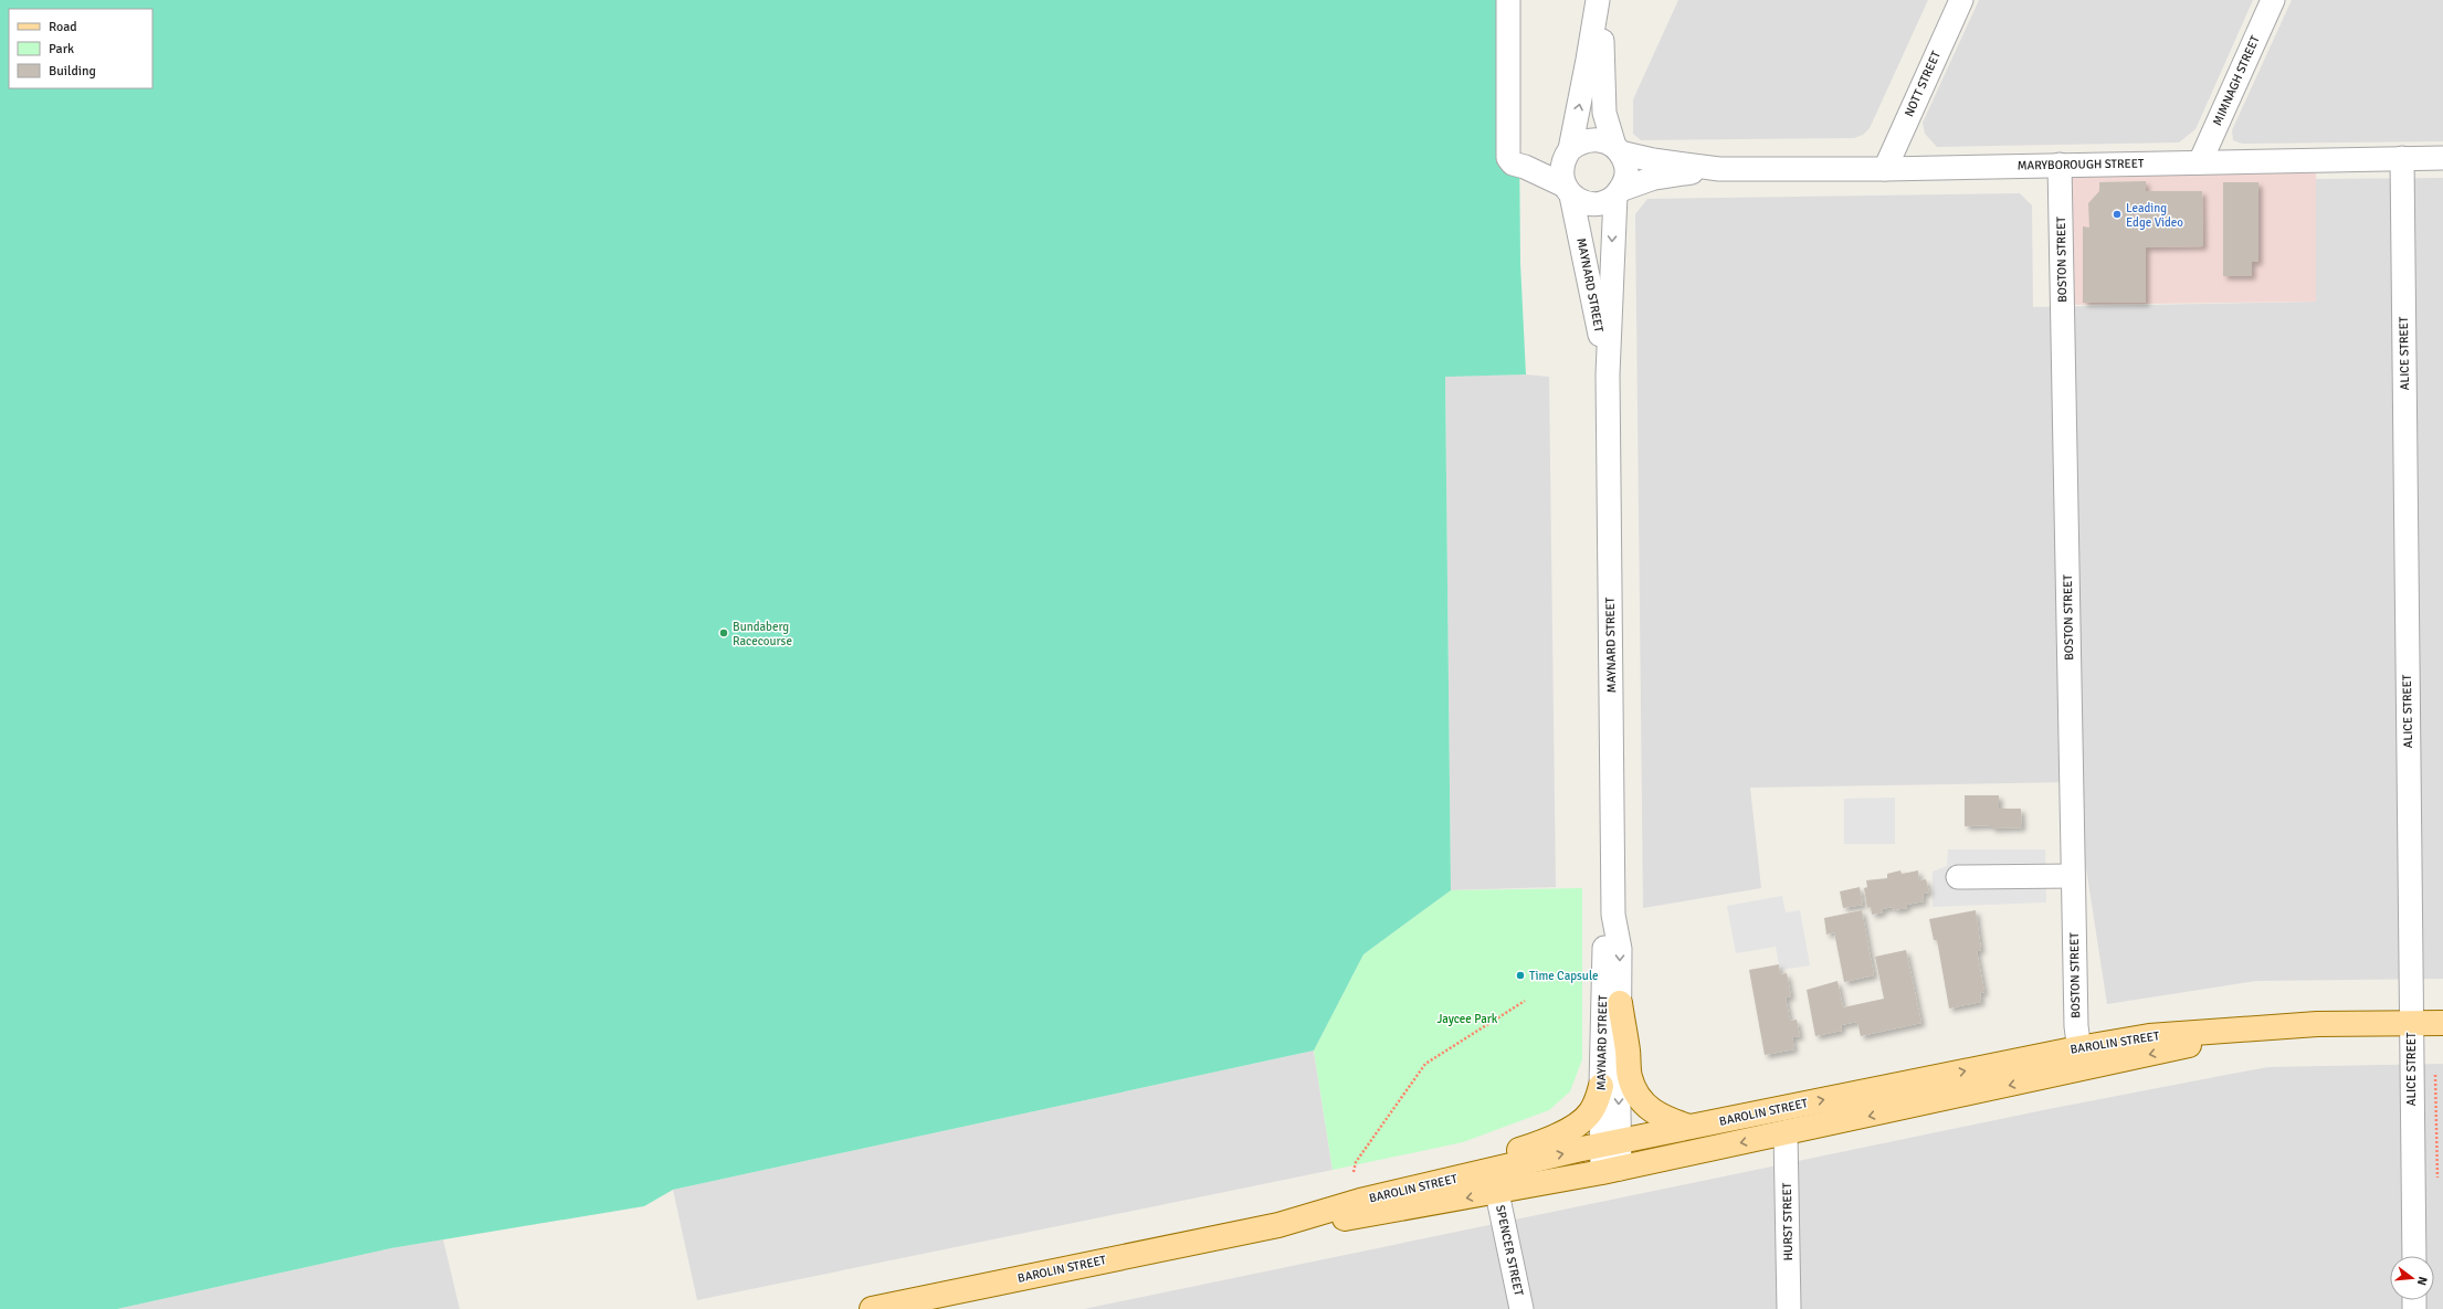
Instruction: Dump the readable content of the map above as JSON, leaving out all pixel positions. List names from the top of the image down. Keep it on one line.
{"streets":{"main road":["BAROLIN STREET"],"street":["MIMNAGH STREET","NOTT STREET","MARYBOROUGH STREET","BOSTON STREET","MAYNARD STREET","ALICE STREET","HURST STREET","SPENCER STREET"]},"crossings":[["MIMNAGH STREET","MARYBOROUGH STREET"],["NOTT STREET","MARYBOROUGH STREET"],["MARYBOROUGH STREET","BOSTON STREET"],["MARYBOROUGH STREET","MAYNARD STREET"],["MARYBOROUGH STREET","ALICE STREET"],["BOSTON STREET","BAROLIN STREET"],["MAYNARD STREET","BAROLIN STREET"],["ALICE STREET","BAROLIN STREET"],["BAROLIN STREET","HURST STREET"],["BAROLIN STREET","SPENCER STREET"]],"parks":["Jaycee Park"],"places":["Leading Edge Video","Bundaberg Racecourse","Time Capsule"],"legend":["Road","Park","Building"],"north":"right"}
